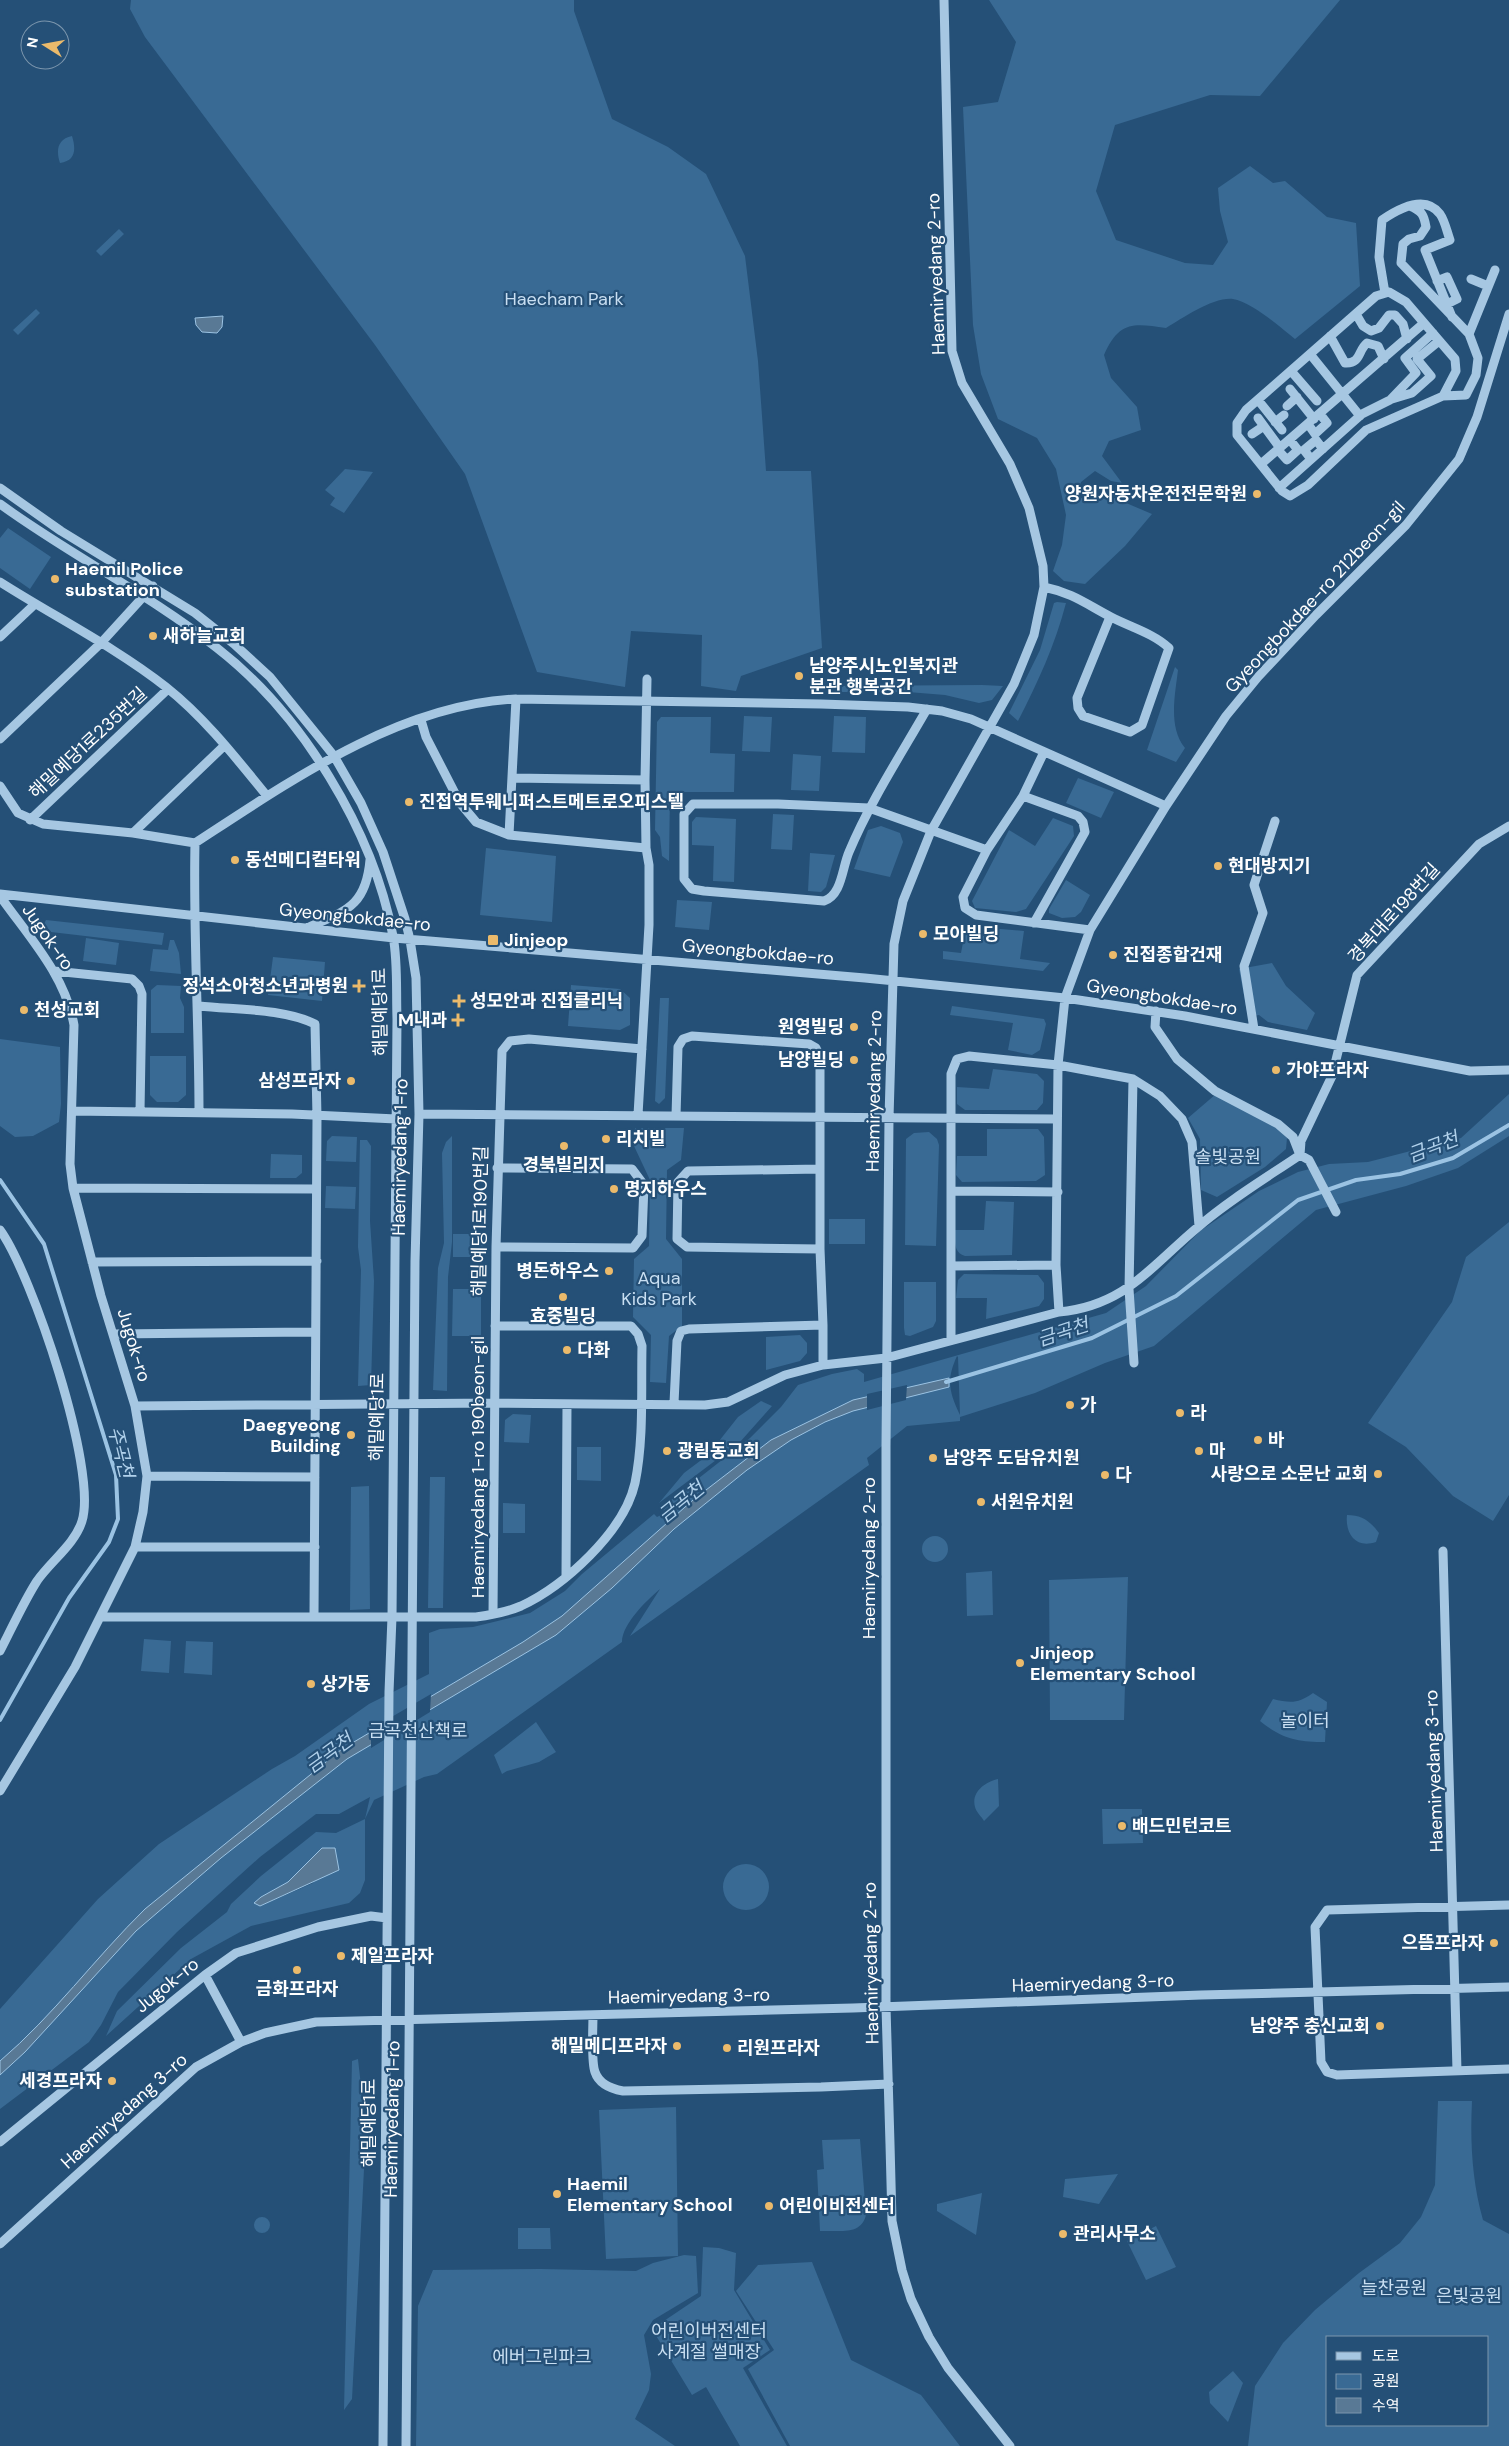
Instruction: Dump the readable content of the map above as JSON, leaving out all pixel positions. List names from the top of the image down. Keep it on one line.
{"streets":{"street":["Haemiryedang 2-ro","Gyeongbokdae-ro 212beon-gil","해밀예당1로235번길","경복대로198번길","Gyeongbokdae-ro","Jugok-ro","해밀예당1로","Haemiryedang 1-ro","해밀예당1로190번길","Haemiryedang 1-ro 190beon-gil","Haemiryedang 3-ro"]},"crossings":[["Haemiryedang 2-ro","Gyeongbokdae-ro"],["Haemiryedang 2-ro","Haemiryedang 3-ro"],["Gyeongbokdae-ro 212beon-gil","Gyeongbokdae-ro"],["경복대로198번길","Gyeongbokdae-ro"],["Gyeongbokdae-ro","Jugok-ro"],["Gyeongbokdae-ro","해밀예당1로"],["Gyeongbokdae-ro","Haemiryedang 1-ro"],["Jugok-ro","해밀예당1로"],["Jugok-ro","Haemiryedang 1-ro 190beon-gil"],["해밀예당1로","Haemiryedang 1-ro 190beon-gil"],["해밀예당1로","Haemiryedang 3-ro"],["Haemiryedang 1-ro","Haemiryedang 1-ro 190beon-gil"],["Haemiryedang 1-ro","Haemiryedang 3-ro"],["해밀예당1로190번길","Haemiryedang 1-ro 190beon-gil"]],"water":["금곡천","주곡천"],"parks":["Haecham Park","솔빛공원","Aqua Kids Park","놀이터","금곡천산책로","늘찬공원","은빛공원","어린이버전센터 사계절 썰매장","에버그린파크"],"places":{"other":["양원자동차운전전문학원","Haemil Police substation","새하늘교회","남양주시노인복지관 분관 행복공간","진접역투웨니퍼스트메트로오피스텔","동선메디컬타워","현대방지기","모아빌딩","진접종합건재","천성교회","원영빌딩","남양빌딩","가야프라자","삼성프라자","리치빌","경북빌리지","명지하우스","병돈하우스","효중빌딩","다화","가","라","Daegyeong Building","바","광림동교회","마","남양주 도담유치원","사랑으로 소문난 교회","다","서원유치원","Jinjeop Elementary School","상가동","배드민턴코트","으뜸프라자","제일프라자","금화프라자","남양주 충신교회","해밀메디프라자","리원프라자","세경프라자","Haemil Elementary School","어린이비전센터","관리사무소"],"transit":["Jinjeop"],"health":["정석소아청소년과병원","성모안과 진접클리닉","M내과"]},"legend":["도로","공원","수역"],"north":"left"}
